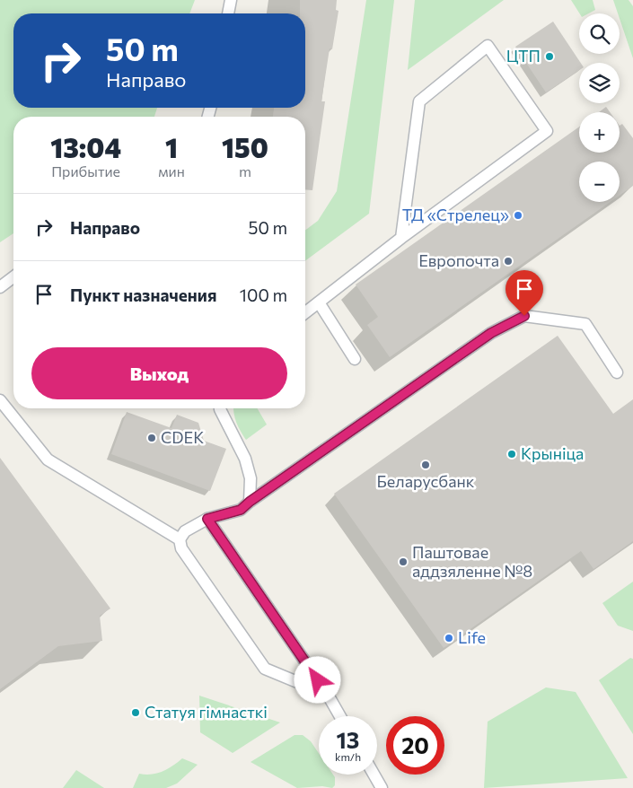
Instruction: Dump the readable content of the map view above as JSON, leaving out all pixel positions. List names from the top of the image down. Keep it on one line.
{"places":["ЦТП","ТД «Стрелец»","Европочта","CDEK","Крыніца","Беларусбанк","Паштовае аддзяленне №8","Life","Статуя гімнасткі"],"page":{"map_buttons":["+","−"],"turn":["50 m","Направо"],"eta":["13:04","Прибытие","1","мин","150","m"],"list":[{"name":"Направо","value":"50 m"},{"name":"Пункт назначения","value":"100 m"}],"buttons":"Выход","speed":"13 km/h","limit":"20"}}
